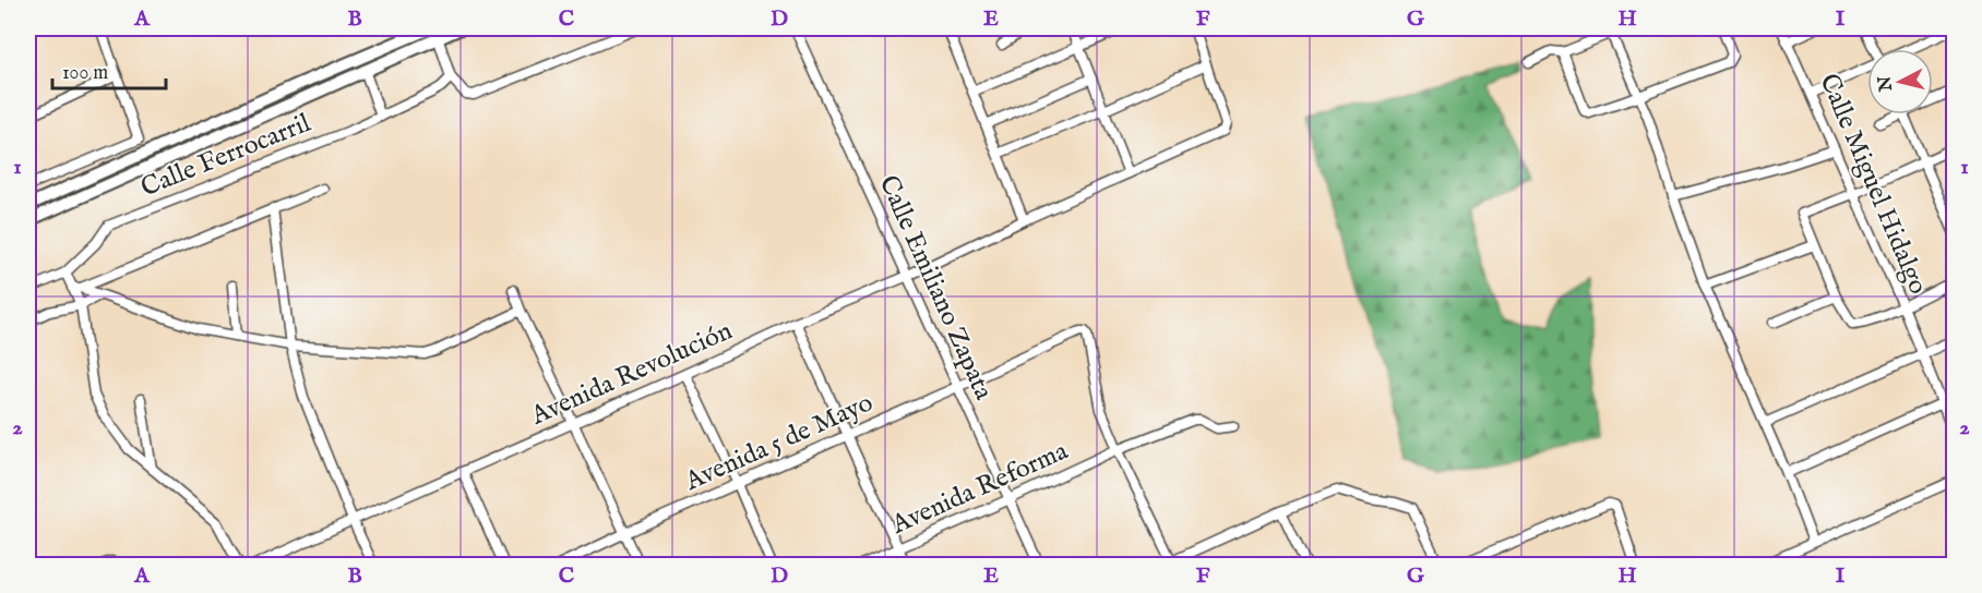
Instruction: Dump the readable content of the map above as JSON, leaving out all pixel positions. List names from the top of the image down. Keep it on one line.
{"streets":{"street":["Calle Ferrocarril","Calle Miguel Hidalgo","Calle Emiliano Zapata","Avenida Revolución","Avenida 5 de Mayo","Avenida Reforma"]},"crossings":[["Calle Emiliano Zapata","Avenida Revolución"],["Calle Emiliano Zapata","Avenida 5 de Mayo"],["Calle Emiliano Zapata","Avenida Reforma"],["Avenida 5 de Mayo","Avenida Reforma"]],"scale_bar":"100 m","north":"left","grid":{"columns":["A","B","C","D","E","F","G","H","I"],"rows":["1","2"]}}
